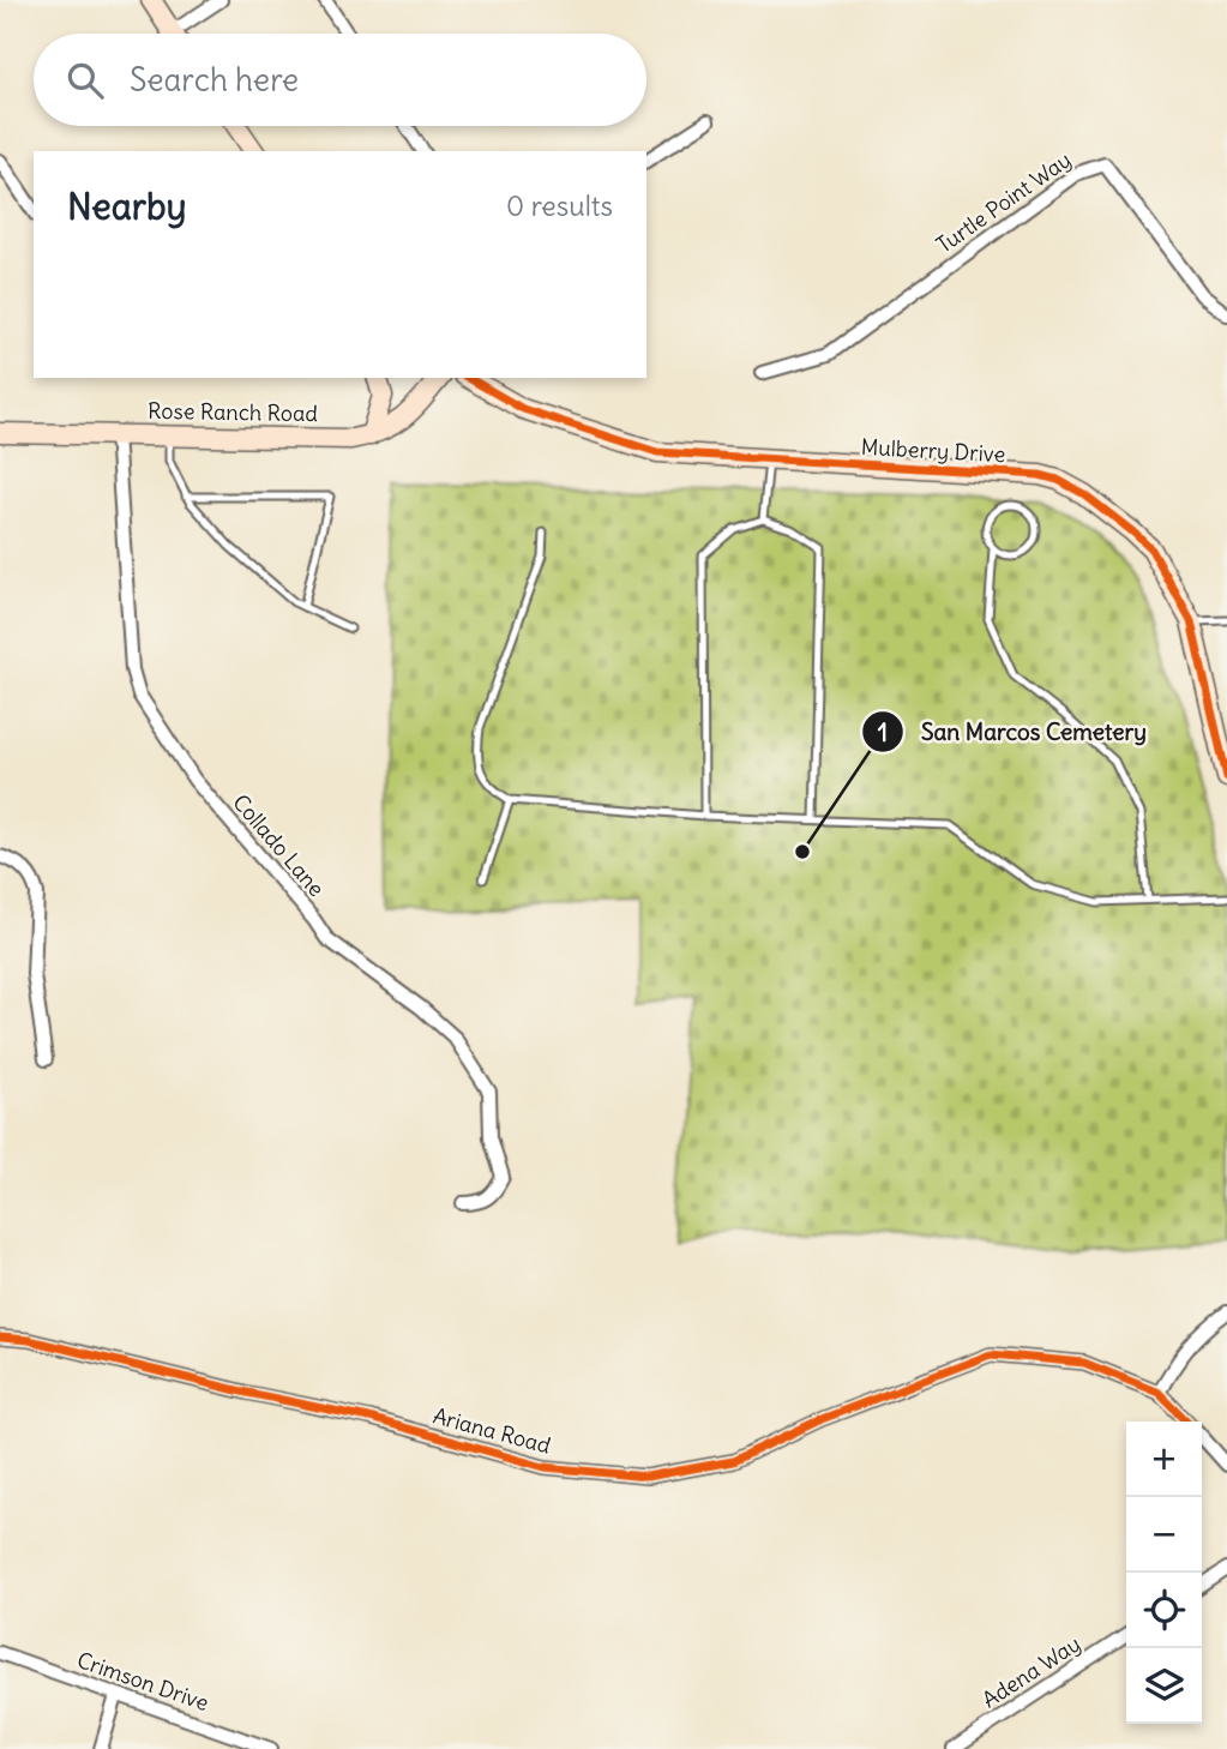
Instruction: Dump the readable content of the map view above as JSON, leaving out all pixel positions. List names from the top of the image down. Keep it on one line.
{"streets":{"main road":["Rose Ranch Road","Mulberry Drive"],"street":["Turtle Point Way","Collado Lane","Ariana Road","Adena Way","Crimson Drive"]},"crossings":[["Rose Ranch Road","Collado Lane"]],"places":["San Marcos Cemetery"],"page":{"search":"Search here","heading":["Nearby","0 results"],"map_buttons":["+","−"]}}
